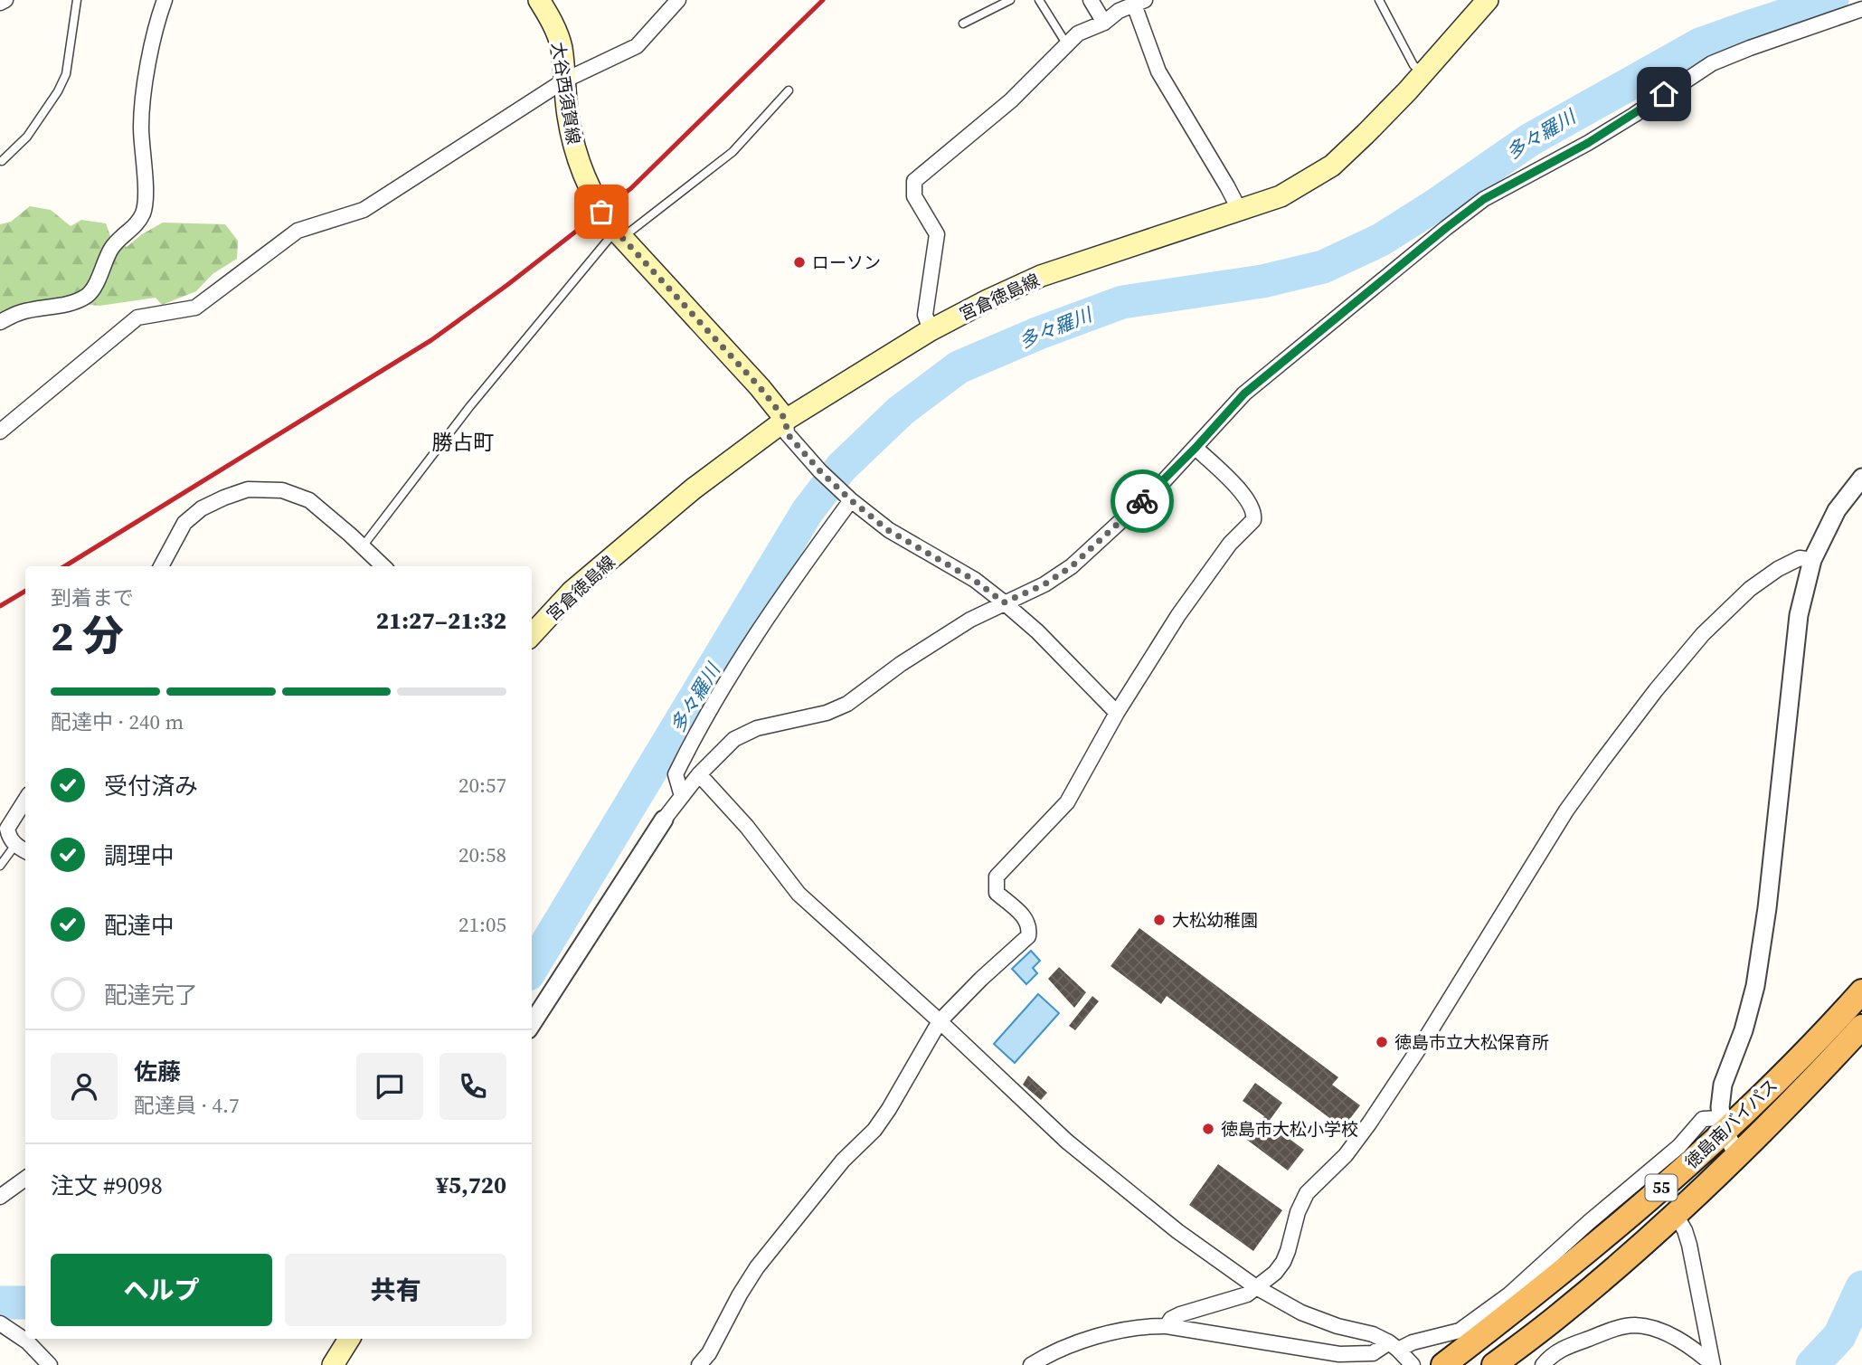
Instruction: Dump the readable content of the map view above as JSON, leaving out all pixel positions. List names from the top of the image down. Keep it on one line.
{"streets":{"highway":["徳島南バイパス","55"],"main road":["大谷西須賀線","宮倉徳島線"]},"crossings":[["大谷西須賀線","宮倉徳島線"]],"districts":["勝占町"],"water":["多々羅川"],"places":["ローソン","大松幼稚園","徳島市立大松保育所","徳島市大松小学校"],"page":{"heading":["2 分","到着まで","21:27–21:32"],"panel":["佐藤","配達員 · 4.7","注文 #9098","¥5,720"],"bar":"配達中 · 240 m","list":[["受付済み","20:57"],["調理中","20:58"],["配達中","21:05"],"配達完了"],"buttons":["ヘルプ","共有"]}}
